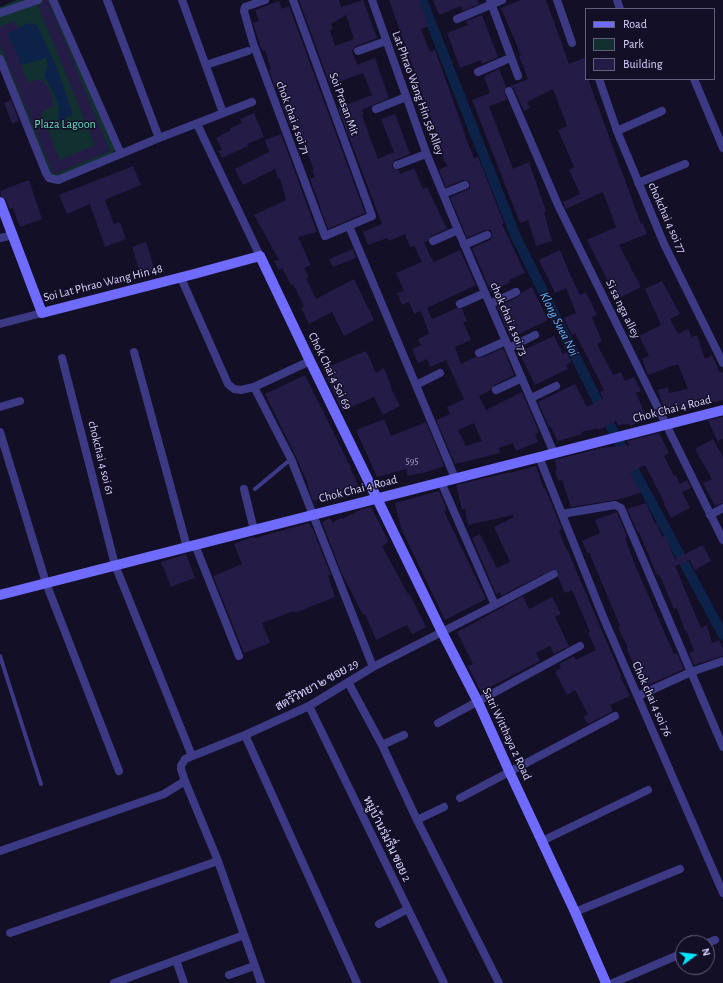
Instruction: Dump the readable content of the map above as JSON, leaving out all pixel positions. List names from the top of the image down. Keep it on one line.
{"streets":{"street":["Lat Phrao Wang Hin 58 Alley","Soi Prasan Mit","chok chai 4 soi 71","chokchai 4 soi 77","Soi Lat Phrao Wang Hin 48","Si sa nga alley","chok chai 4 soi 73","Chok Chai 4 Soi 69","Chok Chai 4 Road","chokchai 4 soi 61","สตรีวิทยา ๒ ซอย 29","Chok chai 4 soi 76","Satri Witthaya 2 Road","หมู่บ้านร่มรื่น ซอย 2"]},"crossings":[["Lat Phrao Wang Hin 58 Alley","chok chai 4 soi 73"],["Soi Prasan Mit","chok chai 4 soi 71"],["Soi Lat Phrao Wang Hin 48","Chok Chai 4 Soi 69"],["Si sa nga alley","Chok Chai 4 Road"],["chok chai 4 soi 73","Chok Chai 4 Road"],["Chok Chai 4 Soi 69","Chok Chai 4 Road"],["Chok Chai 4 Soi 69","Satri Witthaya 2 Road"],["Chok Chai 4 Road","chokchai 4 soi 61"],["Chok Chai 4 Road","Chok chai 4 soi 76"],["Chok Chai 4 Road","Satri Witthaya 2 Road"],["chokchai 4 soi 61","สตรีวิทยา ๒ ซอย 29"],["สตรีวิทยา ๒ ซอย 29","Satri Witthaya 2 Road"],["สตรีวิทยา ๒ ซอย 29","หมู่บ้านร่มรื่น ซอย 2"]],"water":["Klong Suea Noi"],"parks":["Plaza Lagoon"],"house_numbers":["595"],"legend":["Road","Park","Building"],"north":"right"}
